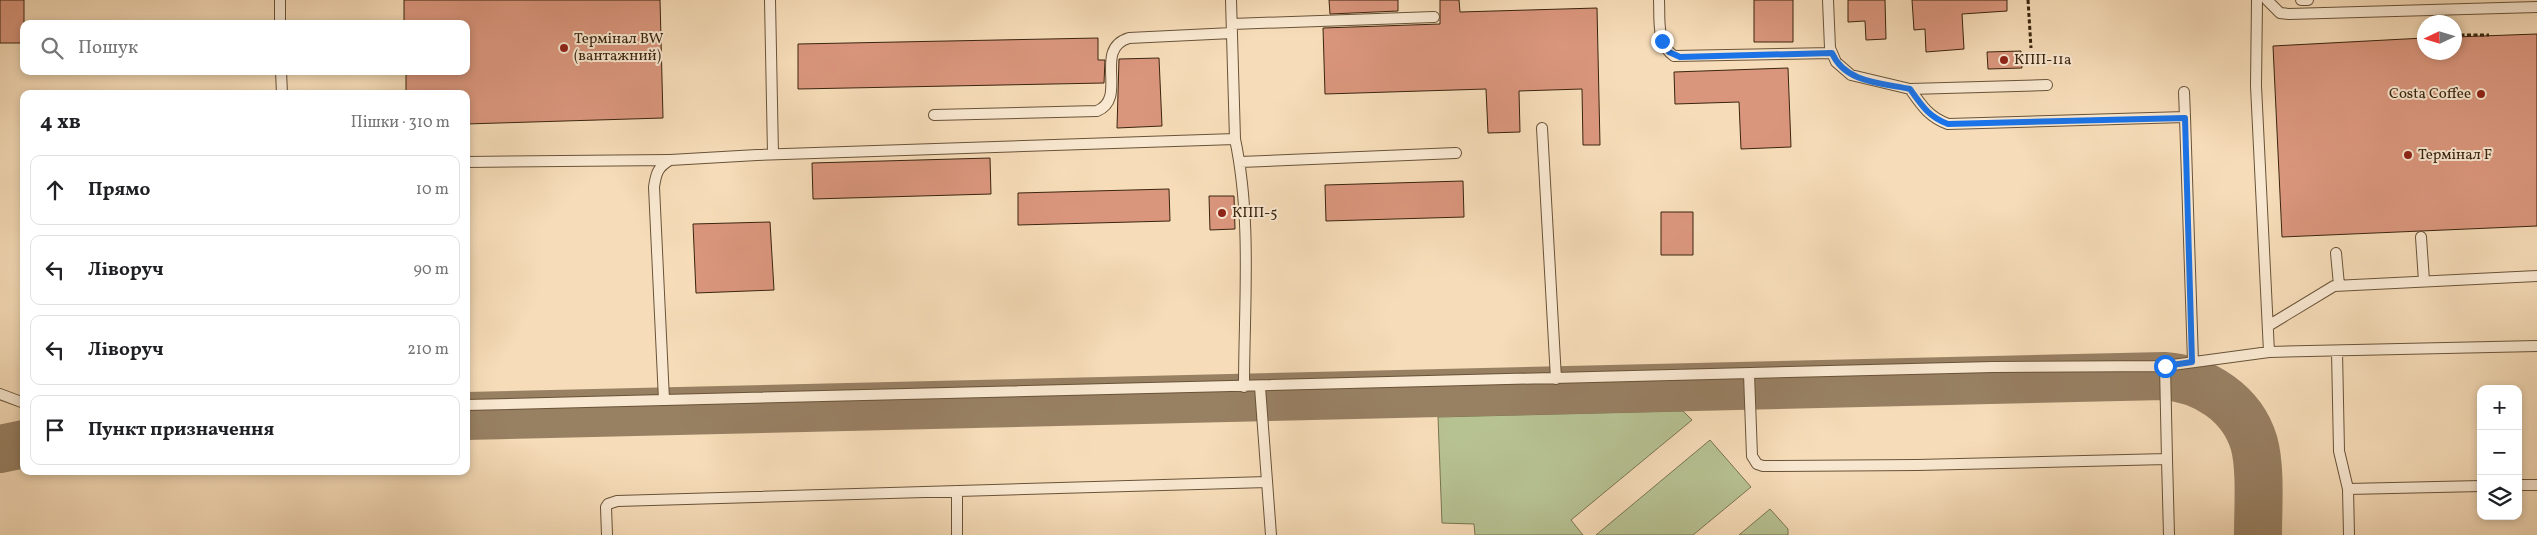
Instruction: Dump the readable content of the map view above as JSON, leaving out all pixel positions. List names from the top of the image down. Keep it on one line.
{"places":["Термінал BW (вантажний)","КПП-11а","Costa Coffee","Термінал F","КПП-5"],"north":"left","page":{"search":"Пошук","heading":["4 хв","Пішки · 310 m"],"list":[["Прямо","10 m"],["Ліворуч","90 m"],["Ліворуч","210 m"],"Пункт призначення"],"map_buttons":["+","−"]}}
